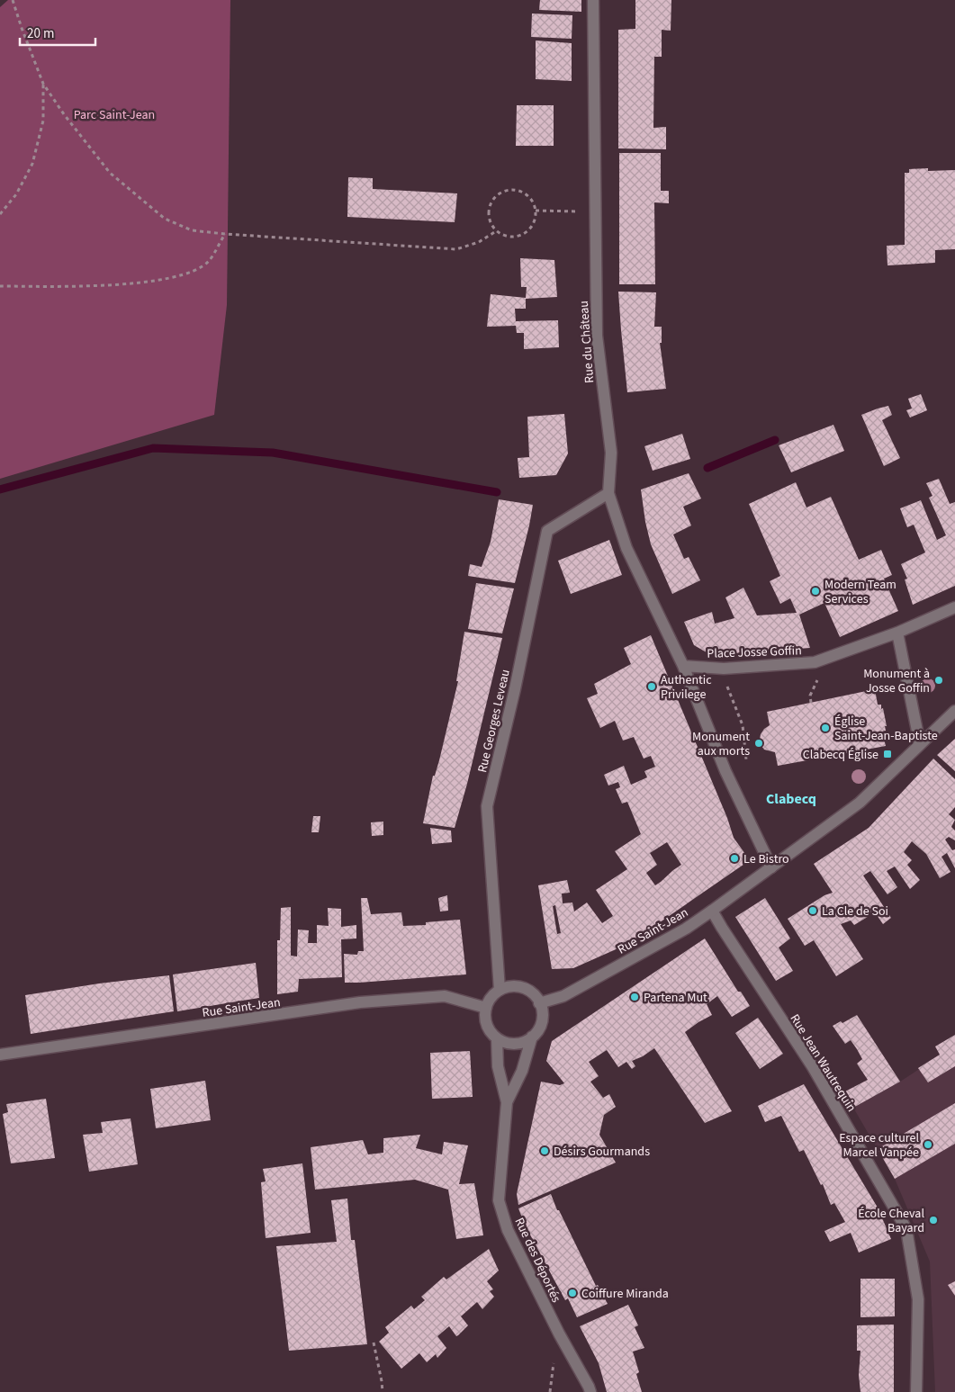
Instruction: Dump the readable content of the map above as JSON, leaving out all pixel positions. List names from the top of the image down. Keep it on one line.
{"streets":{"street":["Rue du Château","Place Josse Goffin","Rue Georges Leveau","Rue Saint-Jean","Rue Jean Wautrequin","Rue des Déportés"]},"crossings":[["Rue du Château","Place Josse Goffin"],["Rue du Château","Rue Georges Leveau"],["Rue Georges Leveau","Rue Saint-Jean"],["Rue Georges Leveau","Rue des Déportés"],["Rue Saint-Jean","Rue Jean Wautrequin"],["Rue Saint-Jean","Rue des Déportés"]],"districts":["Clabecq"],"parks":["Parc Saint-Jean"],"places":{"other":["Modern Team Services","Monument à Josse Goffin","Authentic Privilege","Église Saint-Jean-Baptiste","Monument aux morts","Le Bistro","La Cle de Soi","Partena Mut","Espace culturel Marcel Vanpée","Désirs Gourmands","École Cheval Bayard","Coiffure Miranda"],"transit":["Clabecq Église"]},"scale_bar":"20 m"}
